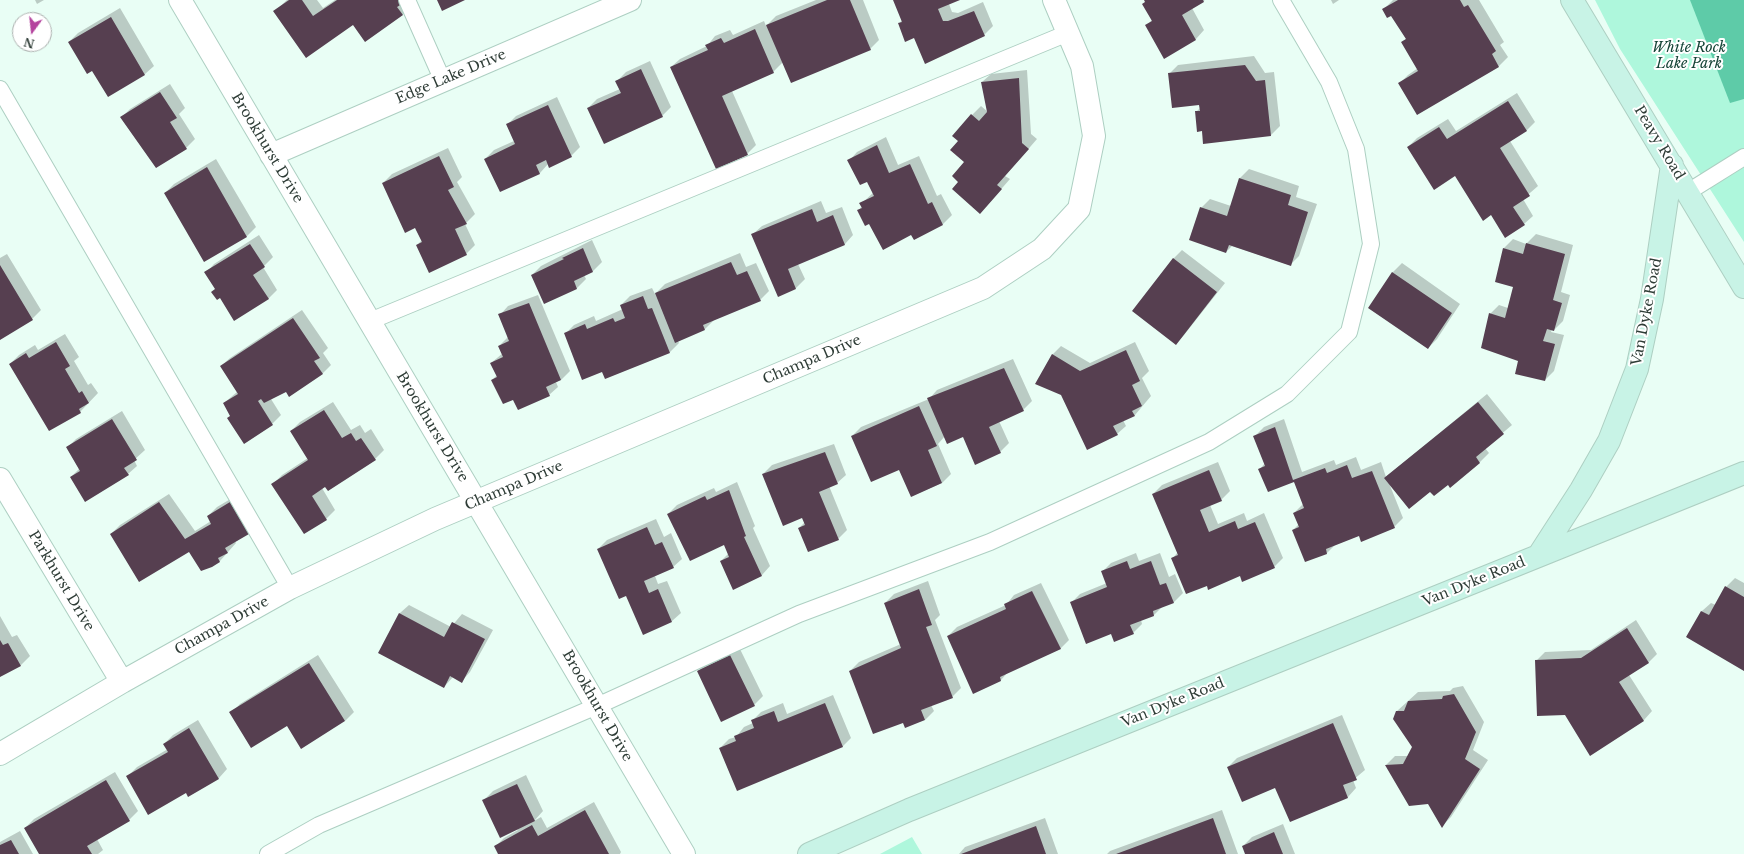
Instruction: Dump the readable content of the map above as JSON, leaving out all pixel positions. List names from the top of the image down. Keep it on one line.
{"streets":{"street":["Edge Lake Drive","Peavy Road","Brookhurst Drive","Van Dyke Road","Champa Drive","Parkhurst Drive"]},"crossings":[["Edge Lake Drive","Brookhurst Drive"],["Peavy Road","Van Dyke Road"],["Brookhurst Drive","Champa Drive"],["Champa Drive","Parkhurst Drive"]],"parks":["White Rock Lake Park"],"north":"bottom"}
